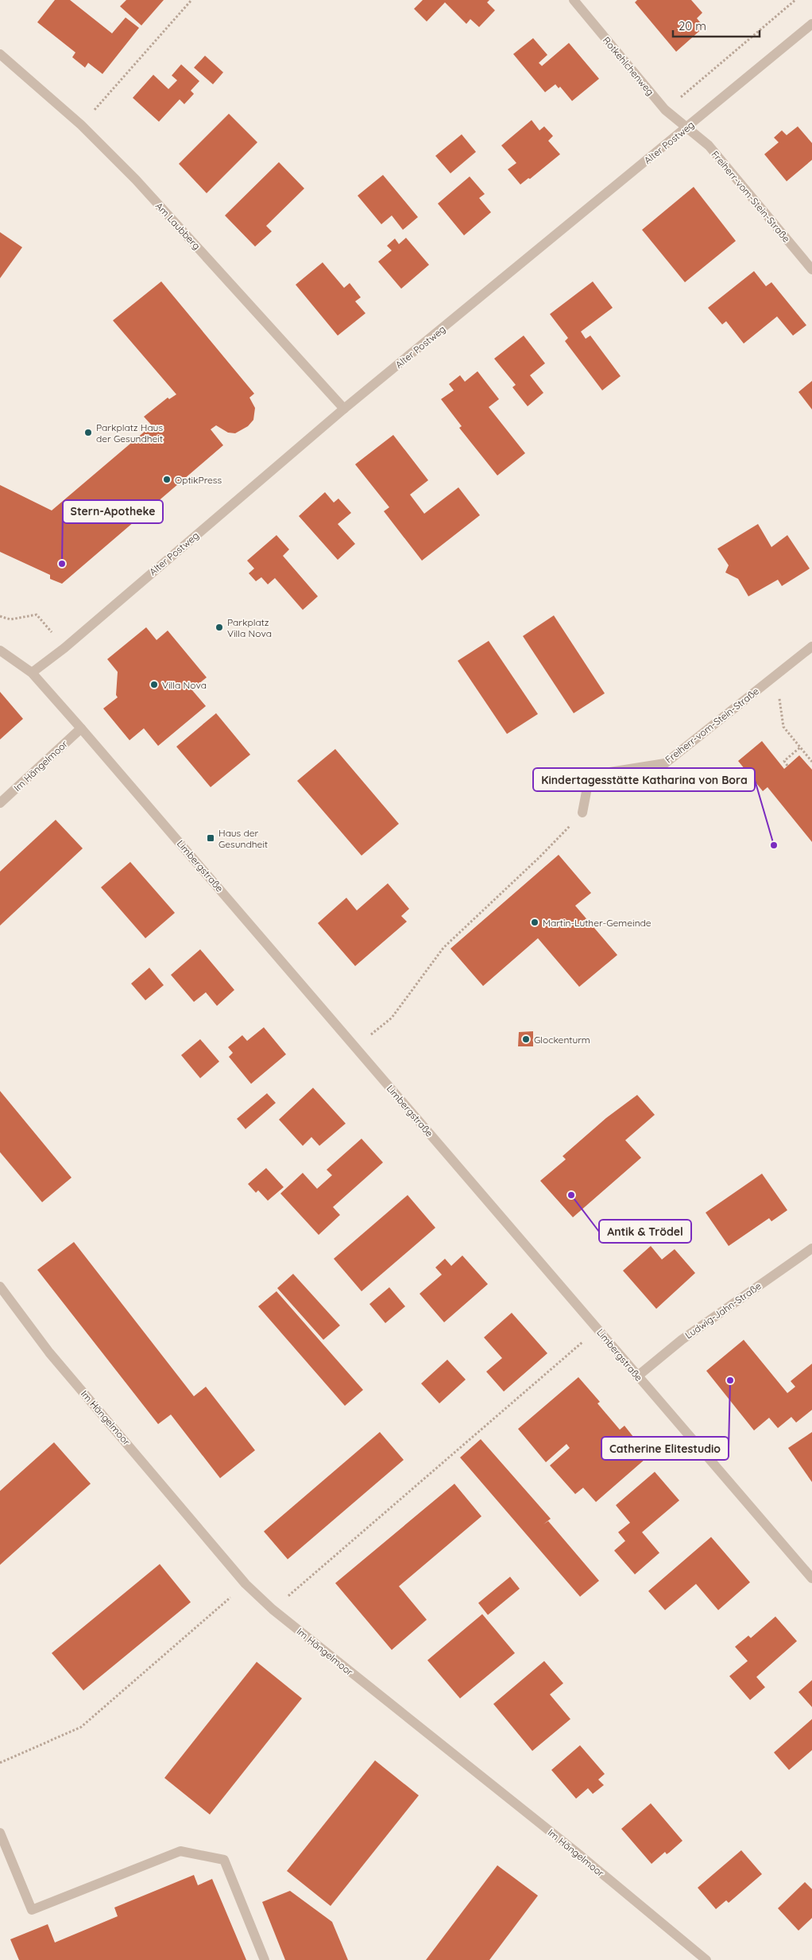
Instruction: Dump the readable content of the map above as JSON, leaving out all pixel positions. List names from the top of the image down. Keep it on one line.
{"streets":{"street":["Rotkehlchenweg","Alter Postweg","Freiherr-vom-Stein-Straße","Am Laubberg","Im Hängelmoor","Limbergstraße","Ludwig-Jahn-Straße"]},"crossings":[["Rotkehlchenweg","Alter Postweg"],["Rotkehlchenweg","Freiherr-vom-Stein-Straße"],["Alter Postweg","Freiherr-vom-Stein-Straße"],["Alter Postweg","Am Laubberg"],["Alter Postweg","Limbergstraße"],["Im Hängelmoor","Limbergstraße"],["Limbergstraße","Ludwig-Jahn-Straße"]],"places":{"other":["Parkplatz Haus der Gesundheit","OptikPress","Stern-Apotheke","Parkplatz Villa Nova","Villa Nova","Kindertagesstätte Katharina von Bora","Martin-Luther-Gemeinde","Glockenturm","Antik & Trödel","Catherine Elitestudio"],"transit":["Haus der Gesundheit"]},"scale_bar":"20 m"}
